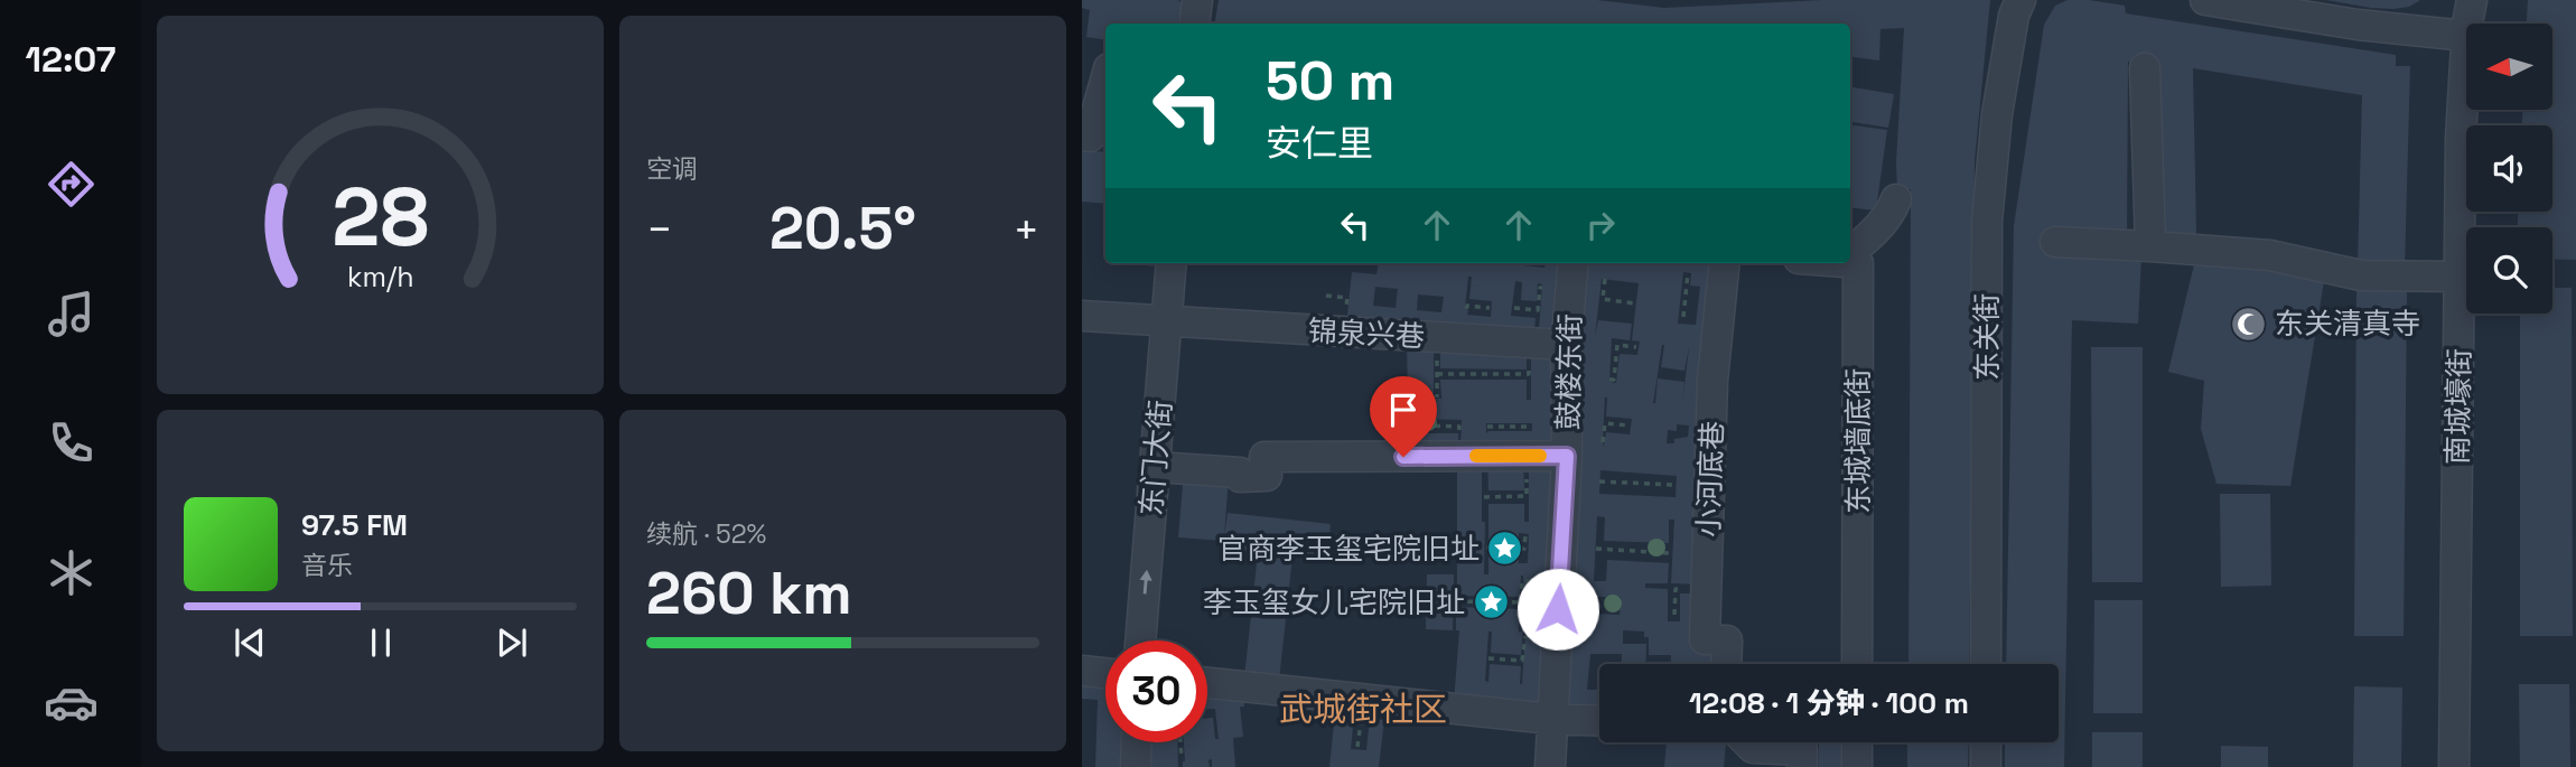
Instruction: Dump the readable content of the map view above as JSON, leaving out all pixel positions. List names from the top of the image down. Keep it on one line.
{"streets":{"street":["锦泉兴巷","东关街","鼓楼东街","南城壕街","东城墙底街","东门大街","小河底巷"]},"crossings":[["锦泉兴巷","鼓楼东街"],["锦泉兴巷","东门大街"]],"one_way":["东门大街"],"districts":["武城街社区"],"places":{"mosque":["东关清真寺"],"place":["官商李玉玺宅院旧址","李玉玺女儿宅院旧址"]},"north":"left","page":{"tabs":"12:07","tile":["空调",["续航 · 52%","260 km"]],"turn":["50 m","安仁里"],"heat":["−","20.5°","+"],"song":["97.5 FM","音乐"],"limit":"30","trip":"12:08 · 1 分钟 · 100 m","gauge":["28","km/h"]}}
